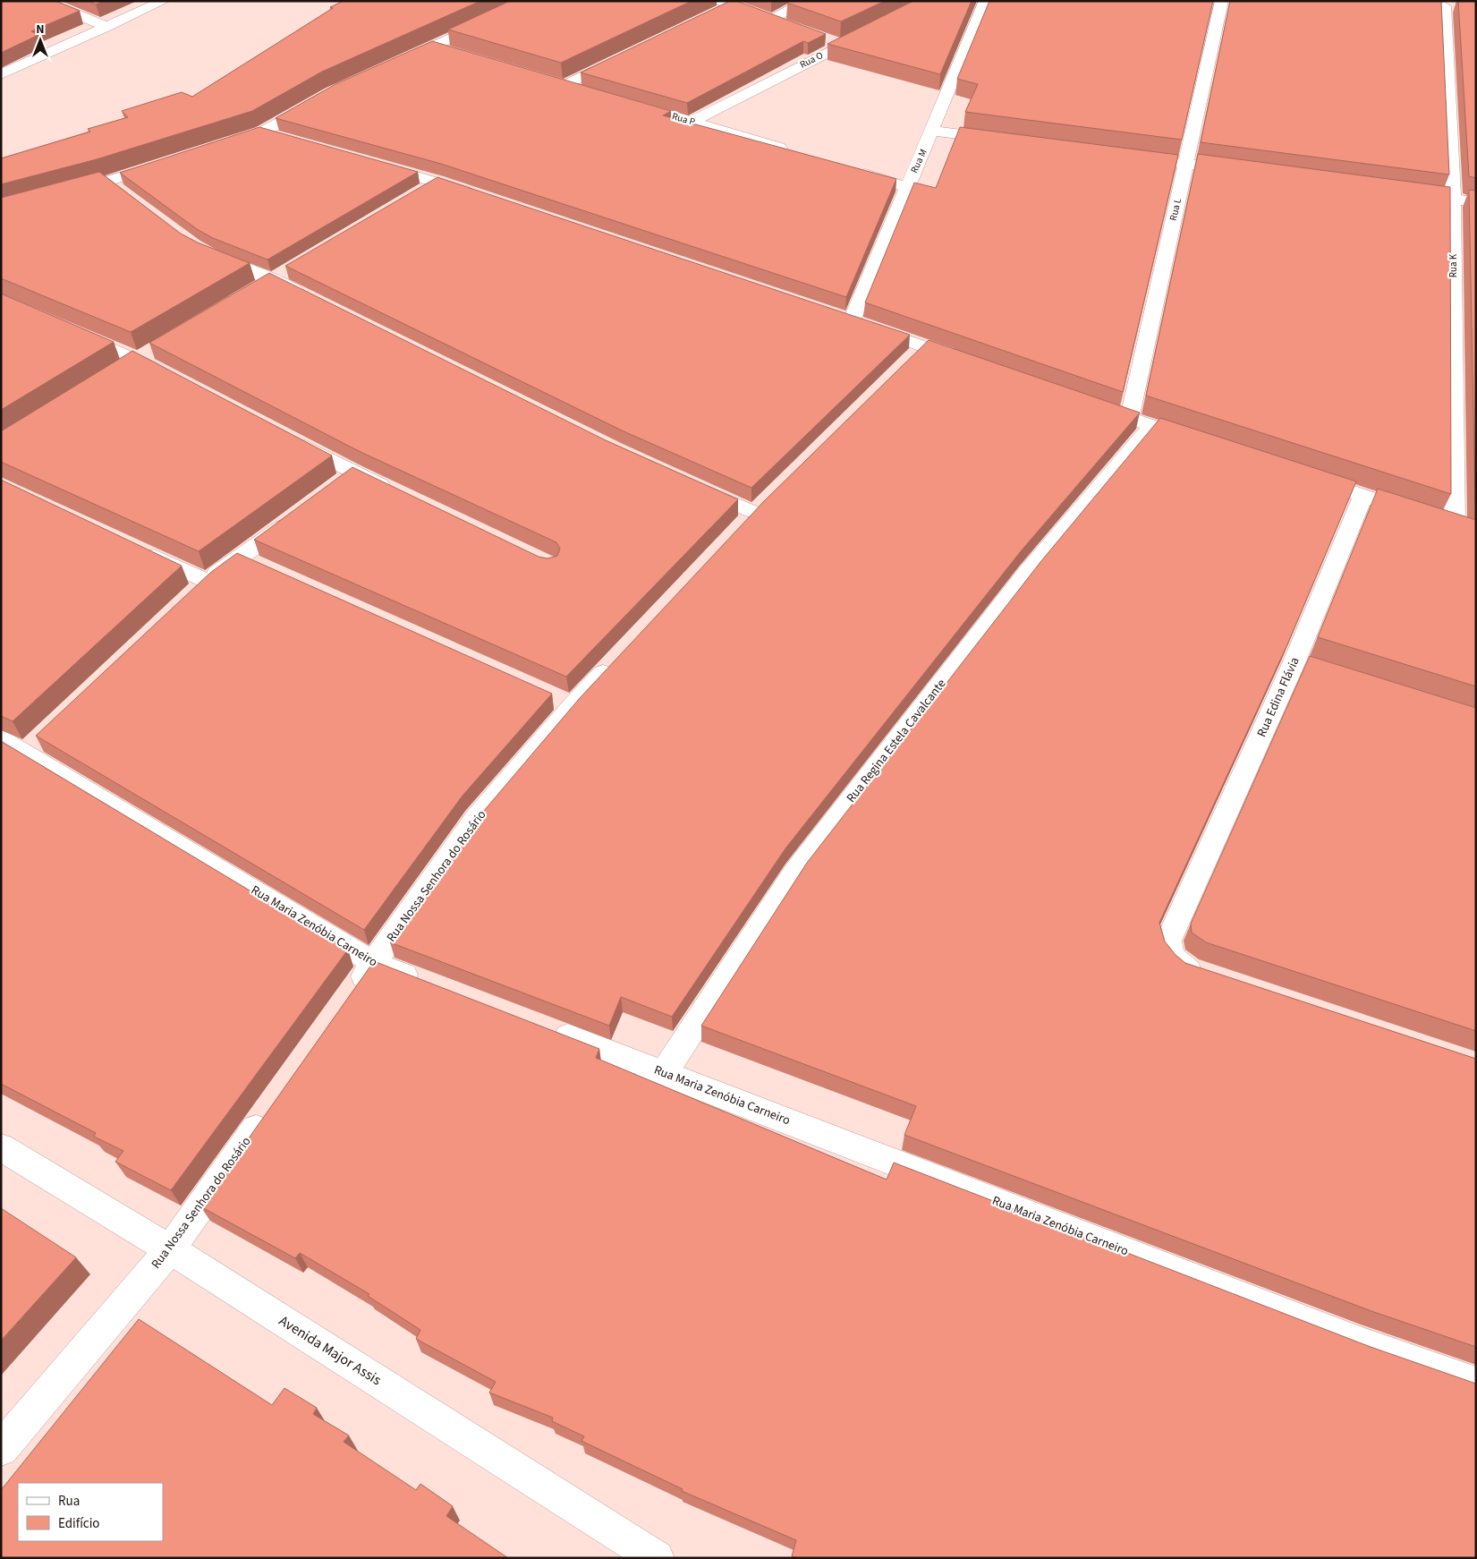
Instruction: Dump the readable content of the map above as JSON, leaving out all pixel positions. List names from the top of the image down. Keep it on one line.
{"streets":{"street":["Rua O","Rua P","Rua M","Rua L","Rua K","Rua Edina Flávia","Rua Regina Estela Cavalcante","Rua Nossa Senhora do Rosário","Rua Maria Zenóbia Carneiro","Avenida Major Assis"]},"crossings":[["Rua O","Rua P"],["Rua K","Rua Edina Flávia"],["Rua Regina Estela Cavalcante","Rua Maria Zenóbia Carneiro"],["Rua Nossa Senhora do Rosário","Rua Maria Zenóbia Carneiro"],["Rua Nossa Senhora do Rosário","Avenida Major Assis"]],"legend":["Rua","Edifício"],"north":"top"}
